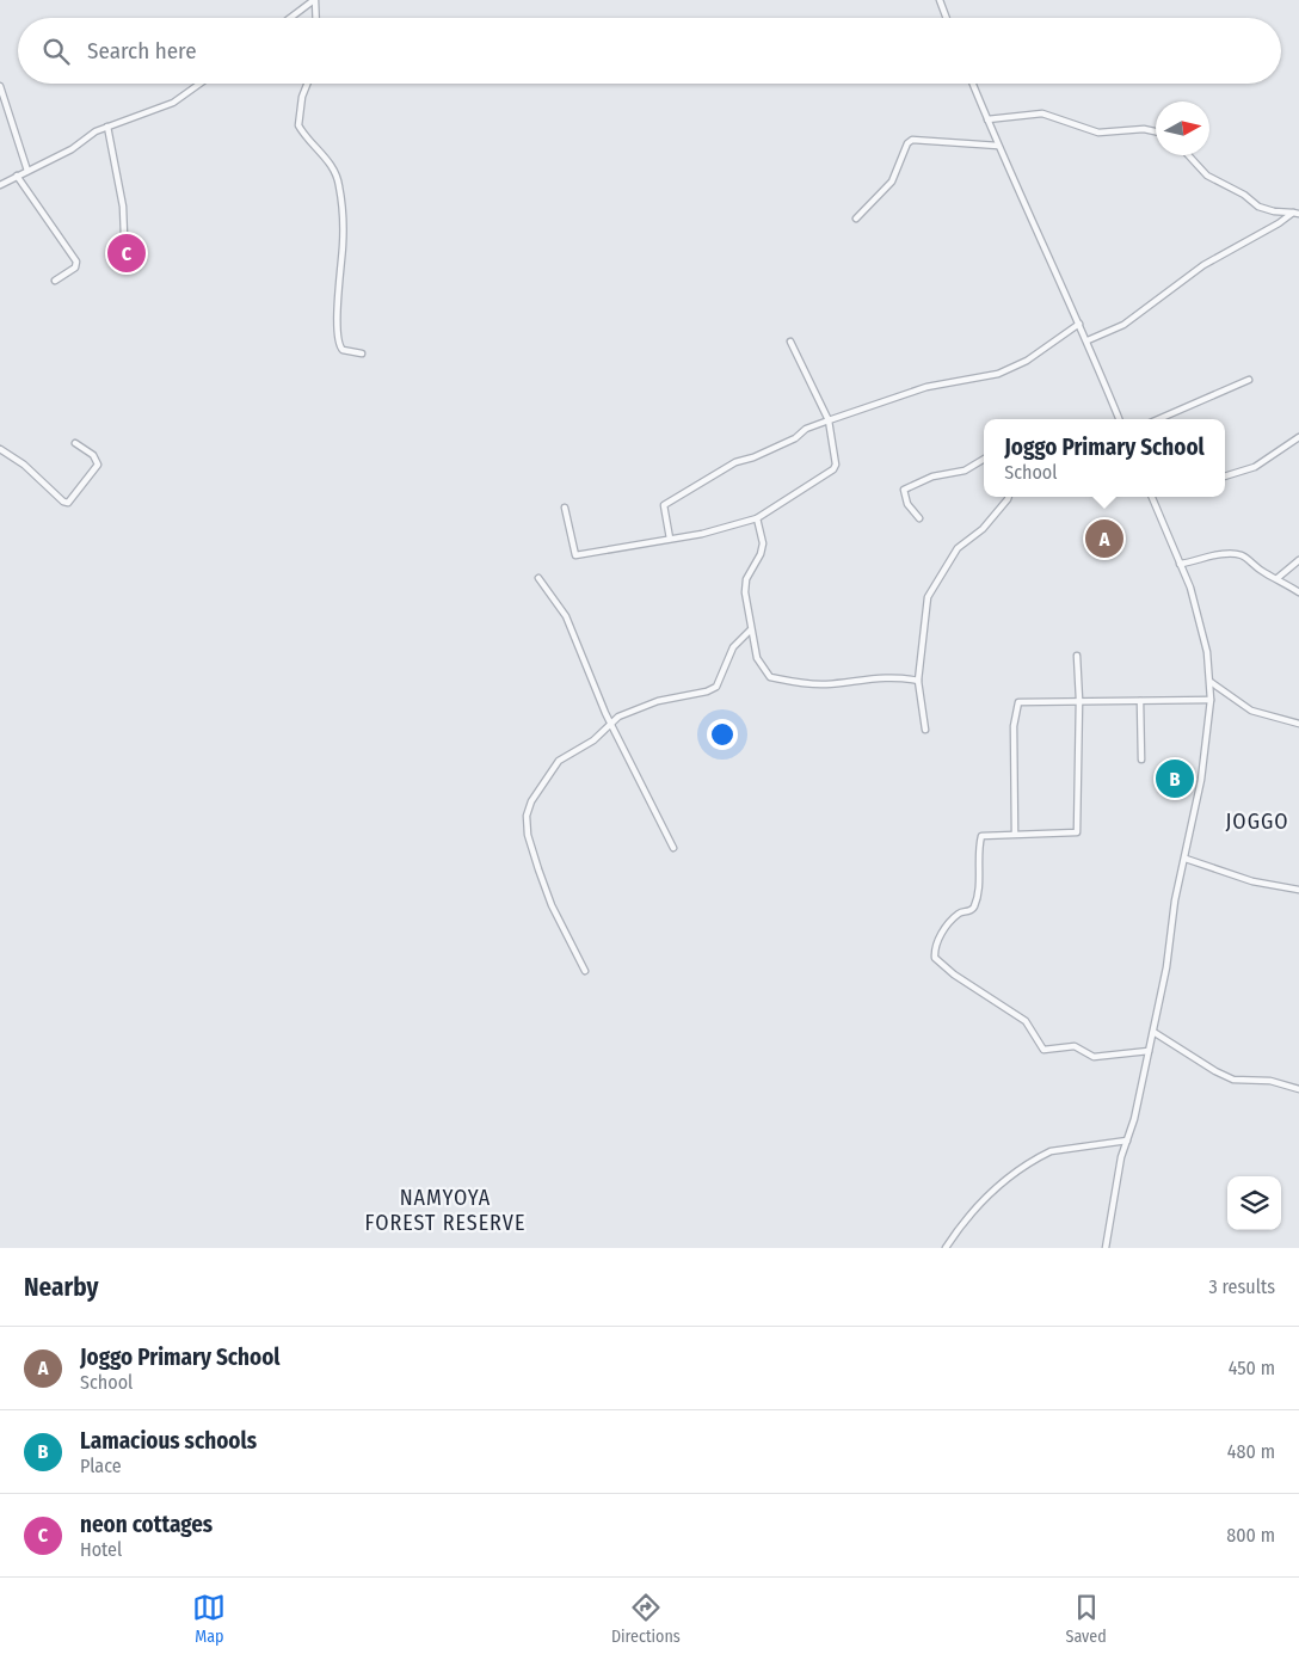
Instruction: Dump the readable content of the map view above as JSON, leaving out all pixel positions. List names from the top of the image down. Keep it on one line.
{"districts":["JOGGO","NAMYOYA FOREST RESERVE"],"north":"right","page":{"search":"Search here","pins":["C","A","B"],"popup":["Joggo Primary School","School"],"heading":["Nearby","3 results"],"list":[{"mark":"A","name":"Joggo Primary School","note":"School","value":"450 m"},{"mark":"B","name":"Lamacious schools","note":"Place","value":"480 m"},{"mark":"C","name":"neon cottages","note":"Hotel","value":"800 m"}],"nav":["Map","Directions","Saved"]}}
